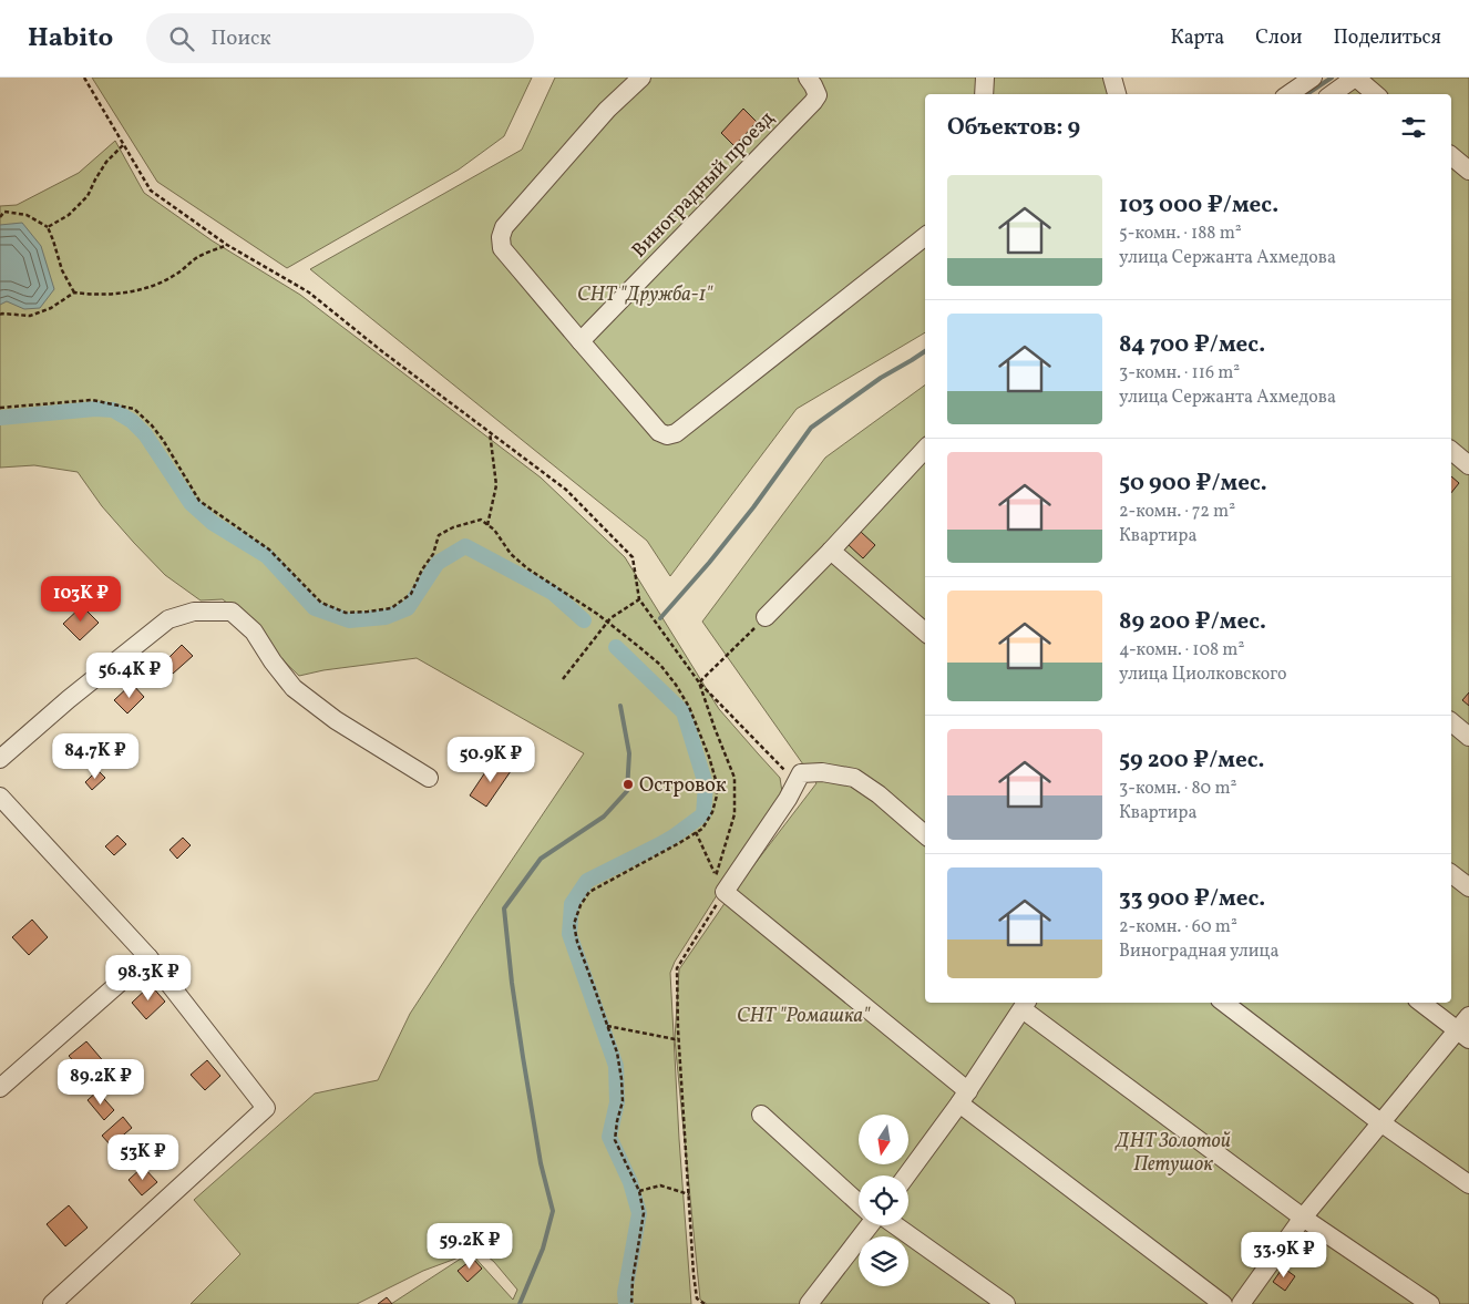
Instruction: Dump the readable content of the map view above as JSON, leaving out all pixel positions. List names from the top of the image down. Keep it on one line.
{"streets":{"street":["Виноградный проезд"]},"parks":["СНТ \"Дружба-1\"","СНТ \"Ромашка\"","ДНТ Золотой Петушок"],"places":["Островок"],"north":"bottom","page":{"header":"Habito","search":"Поиск","nav":["Карта","Слои","Поделиться"],"heading":"Объектов: 9","list":[{"name":"103 000 ₽/мес.","note":"5-комн. · 188 m² · улица Сержанта Ахмедова"},{"name":"84 700 ₽/мес.","note":"3-комн. · 116 m² · улица Сержанта Ахмедова"},{"name":"50 900 ₽/мес.","note":"2-комн. · 72 m² · Квартира"},{"name":"89 200 ₽/мес.","note":"4-комн. · 108 m² · улица Циолковского"},{"name":"59 200 ₽/мес.","note":"3-комн. · 80 m² · Квартира"},{"name":"33 900 ₽/мес.","note":"2-комн. · 60 m² · Виноградная улица"}],"price":["103K ₽","56.4K ₽","84.7K ₽","50.9K ₽","98.3K ₽","89.2K ₽","53K ₽","59.2K ₽","33.9K ₽"]}}
